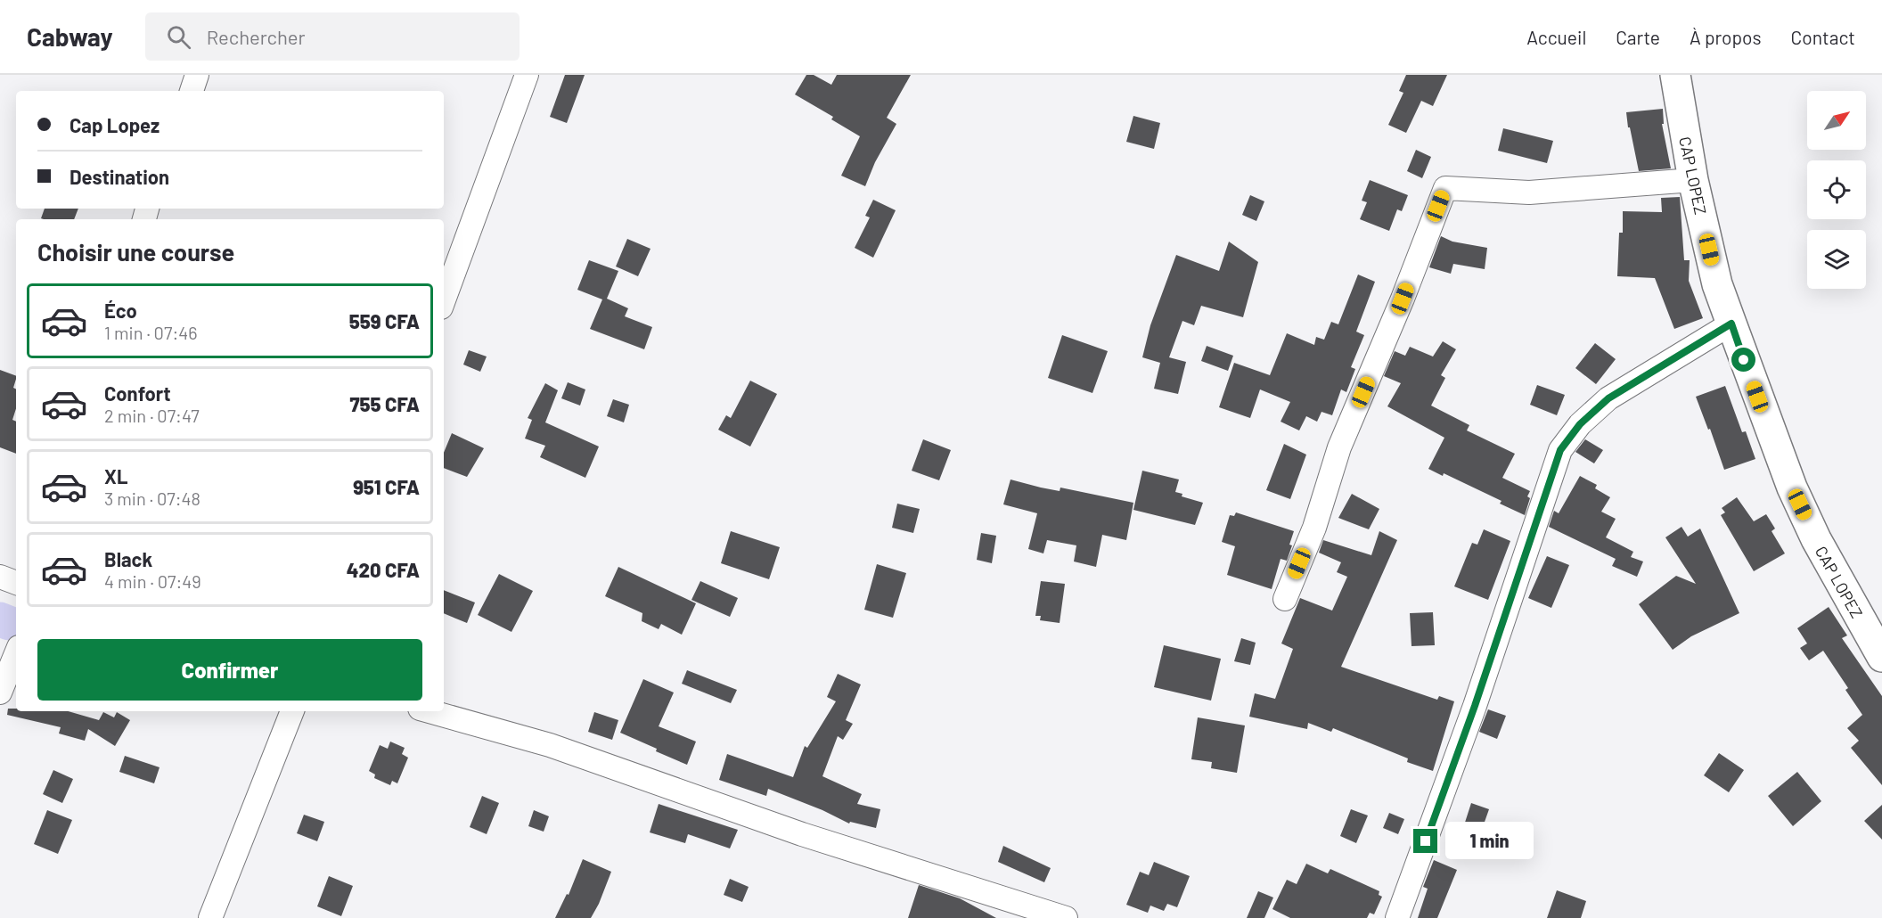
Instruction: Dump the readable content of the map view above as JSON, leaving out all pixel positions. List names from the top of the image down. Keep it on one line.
{"streets":{"street":["CAP LOPEZ"]},"north":"top right","page":{"header":"Cabway","search":"Rechercher","nav":["Accueil","Carte","À propos","Contact"],"banner":["Cap Lopez","Destination"],"heading":"Choisir une course","list":[{"name":"Éco","note":"1 min · 07:46","value":"559 CFA"},{"name":"Confort","note":"2 min · 07:47","value":"755 CFA"},{"name":"XL","note":"3 min · 07:48","value":"951 CFA"},{"name":"Black","note":"4 min · 07:49","value":"420 CFA"}],"buttons":"Confirmer","bubble":"1 min"}}
